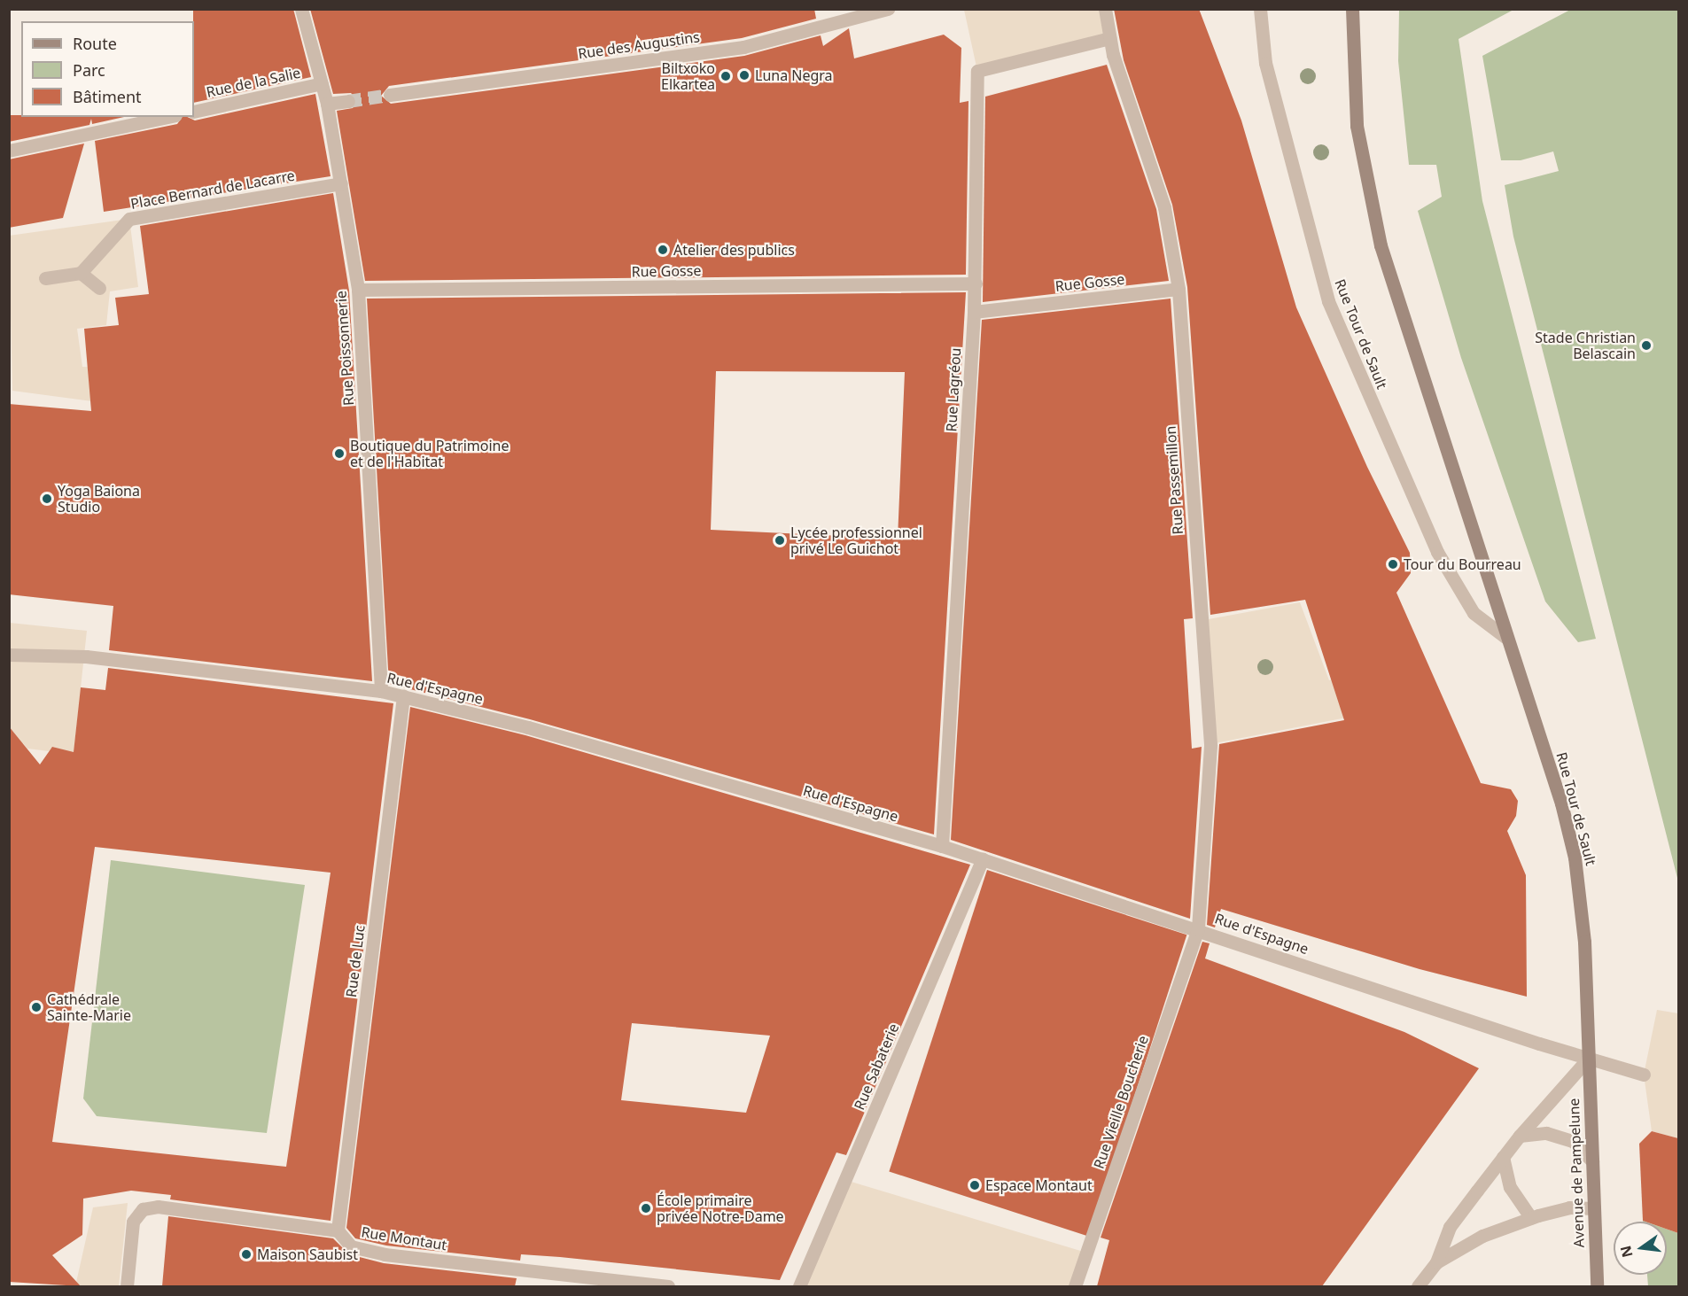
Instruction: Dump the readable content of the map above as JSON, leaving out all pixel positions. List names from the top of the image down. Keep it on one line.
{"streets":{"street":["Rue des Augustins","Rue de la Salie","Place Bernard de Lacarre","Rue Gosse","Rue Tour de Sault","Rue Poissonnerie","Rue Lagréou","Rue Passemillon","Rue d'Espagne","Rue de Luc","Rue Sabaterie","Rue Vieille Boucherie","Avenue de Pampelune","Rue Montaut"]},"crossings":[["Rue de la Salie","Rue Poissonnerie"],["Place Bernard de Lacarre","Rue Poissonnerie"],["Rue Gosse","Rue Poissonnerie"],["Rue Gosse","Rue Lagréou"],["Rue Gosse","Rue Passemillon"],["Rue Tour de Sault","Rue d'Espagne"],["Rue Tour de Sault","Avenue de Pampelune"],["Rue Poissonnerie","Rue d'Espagne"],["Rue Lagréou","Rue Passemillon"],["Rue Lagréou","Rue d'Espagne"],["Rue Passemillon","Rue d'Espagne"],["Rue Passemillon","Rue Vieille Boucherie"],["Rue d'Espagne","Rue de Luc"],["Rue d'Espagne","Rue Sabaterie"],["Rue d'Espagne","Rue Vieille Boucherie"],["Rue d'Espagne","Avenue de Pampelune"],["Rue de Luc","Rue Montaut"]],"places":["Luna Negra","Biltxoko Elkartea","Atelier des publics","Stade Christian Belascain","Boutique du Patrimoine et de l'Habitat","Yoga Baiona Studio","Lycée professionnel privé Le Guichot","Tour du Bourreau","Cathédrale Sainte-Marie","Espace Montaut","École primaire privée Notre-Dame","Maison Saubist"],"legend":["Route","Parc","Bâtiment"],"north":"left"}
